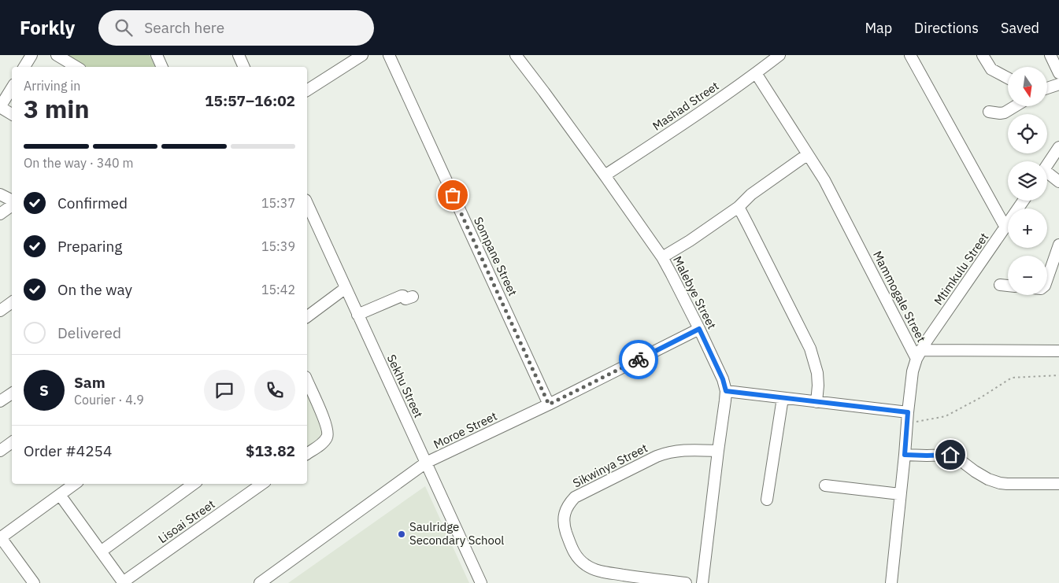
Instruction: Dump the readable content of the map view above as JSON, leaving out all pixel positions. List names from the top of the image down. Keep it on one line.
{"streets":{"street":["Mashad Street","Sompane Street","Mtimkulu Street","Malebye Street","Mammogale Street","Sekhu Street","Moroe Street","Sikwinya Street","Lisoai Street"]},"crossings":[["Mashad Street","Malebye Street"],["Mashad Street","Mammogale Street"],["Sompane Street","Moroe Street"],["Mtimkulu Street","Mammogale Street"],["Malebye Street","Moroe Street"],["Malebye Street","Sikwinya Street"],["Sekhu Street","Moroe Street"]],"places":["Saulridge Secondary School"],"north":"bottom","page":{"header":"Forkly","search":"Search here","nav":["Map","Directions","Saved"],"map_buttons":["+","−"],"heading":["3 min","Arriving in","15:57–16:02"],"panel":["Sam","Courier · 4.9","Order #4254","$13.82"],"bar":"On the way · 340 m","list":[["Confirmed","15:37"],["Preparing","15:39"],["On the way","15:42"],"Delivered"],"round":"S"}}
